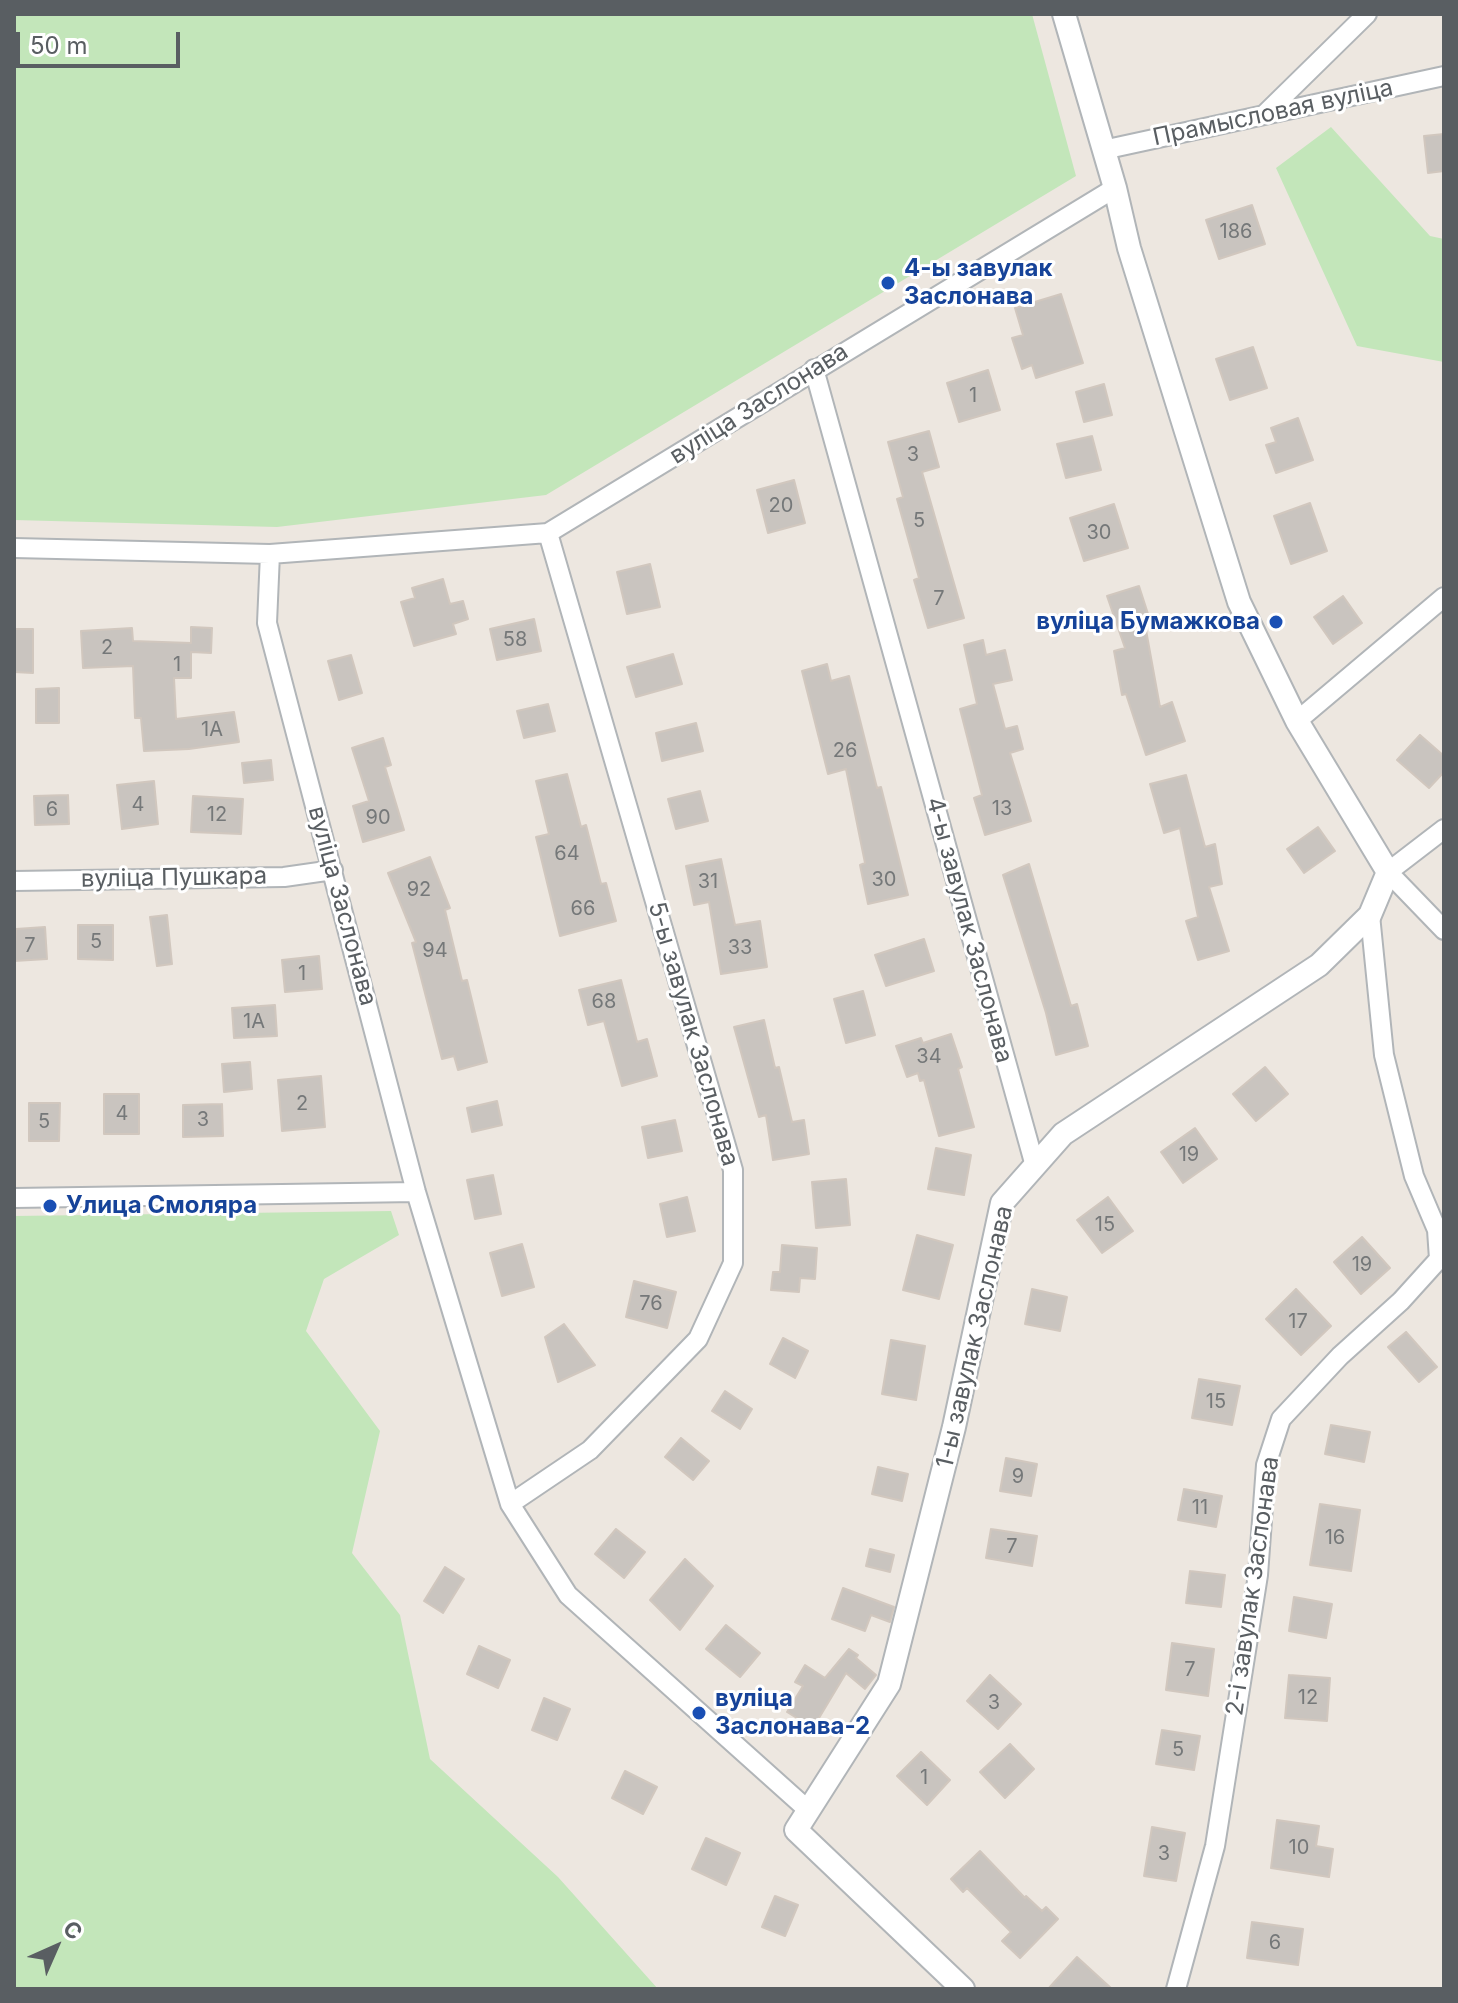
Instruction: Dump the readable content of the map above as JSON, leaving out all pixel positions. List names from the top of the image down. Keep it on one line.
{"streets":{"street":["Прамысловая вуліца","вуліца Заслонава","вуліца Пушкара","4-ы завулак Заслонава","5-ы завулак Заслонава","1-ы завулак Заслонава","2-і завулак Заслонава"]},"crossings":[["вуліца Заслонава","вуліца Пушкара"],["вуліца Заслонава","4-ы завулак Заслонава"],["вуліца Заслонава","5-ы завулак Заслонава"],["вуліца Заслонава","1-ы завулак Заслонава"],["4-ы завулак Заслонава","1-ы завулак Заслонава"],["1-ы завулак Заслонава","2-і завулак Заслонава"]],"places":["4-ы завулак Заслонава","вуліца Бумажкова","Улица Смоляра","вуліца Заслонава-2"],"house_numbers":["186","1","3","20","5","30","7","58","2","1","1А","26","4","13","6","12","90","64","30","31","92","66","5","7","33","94","1","68","1А","34","2","4","3","5","19","15","19","76","17","15","9","11","16","7","7","12","3","5","1","10","3","6"],"scale_bar":"50 m","north":"top right"}
